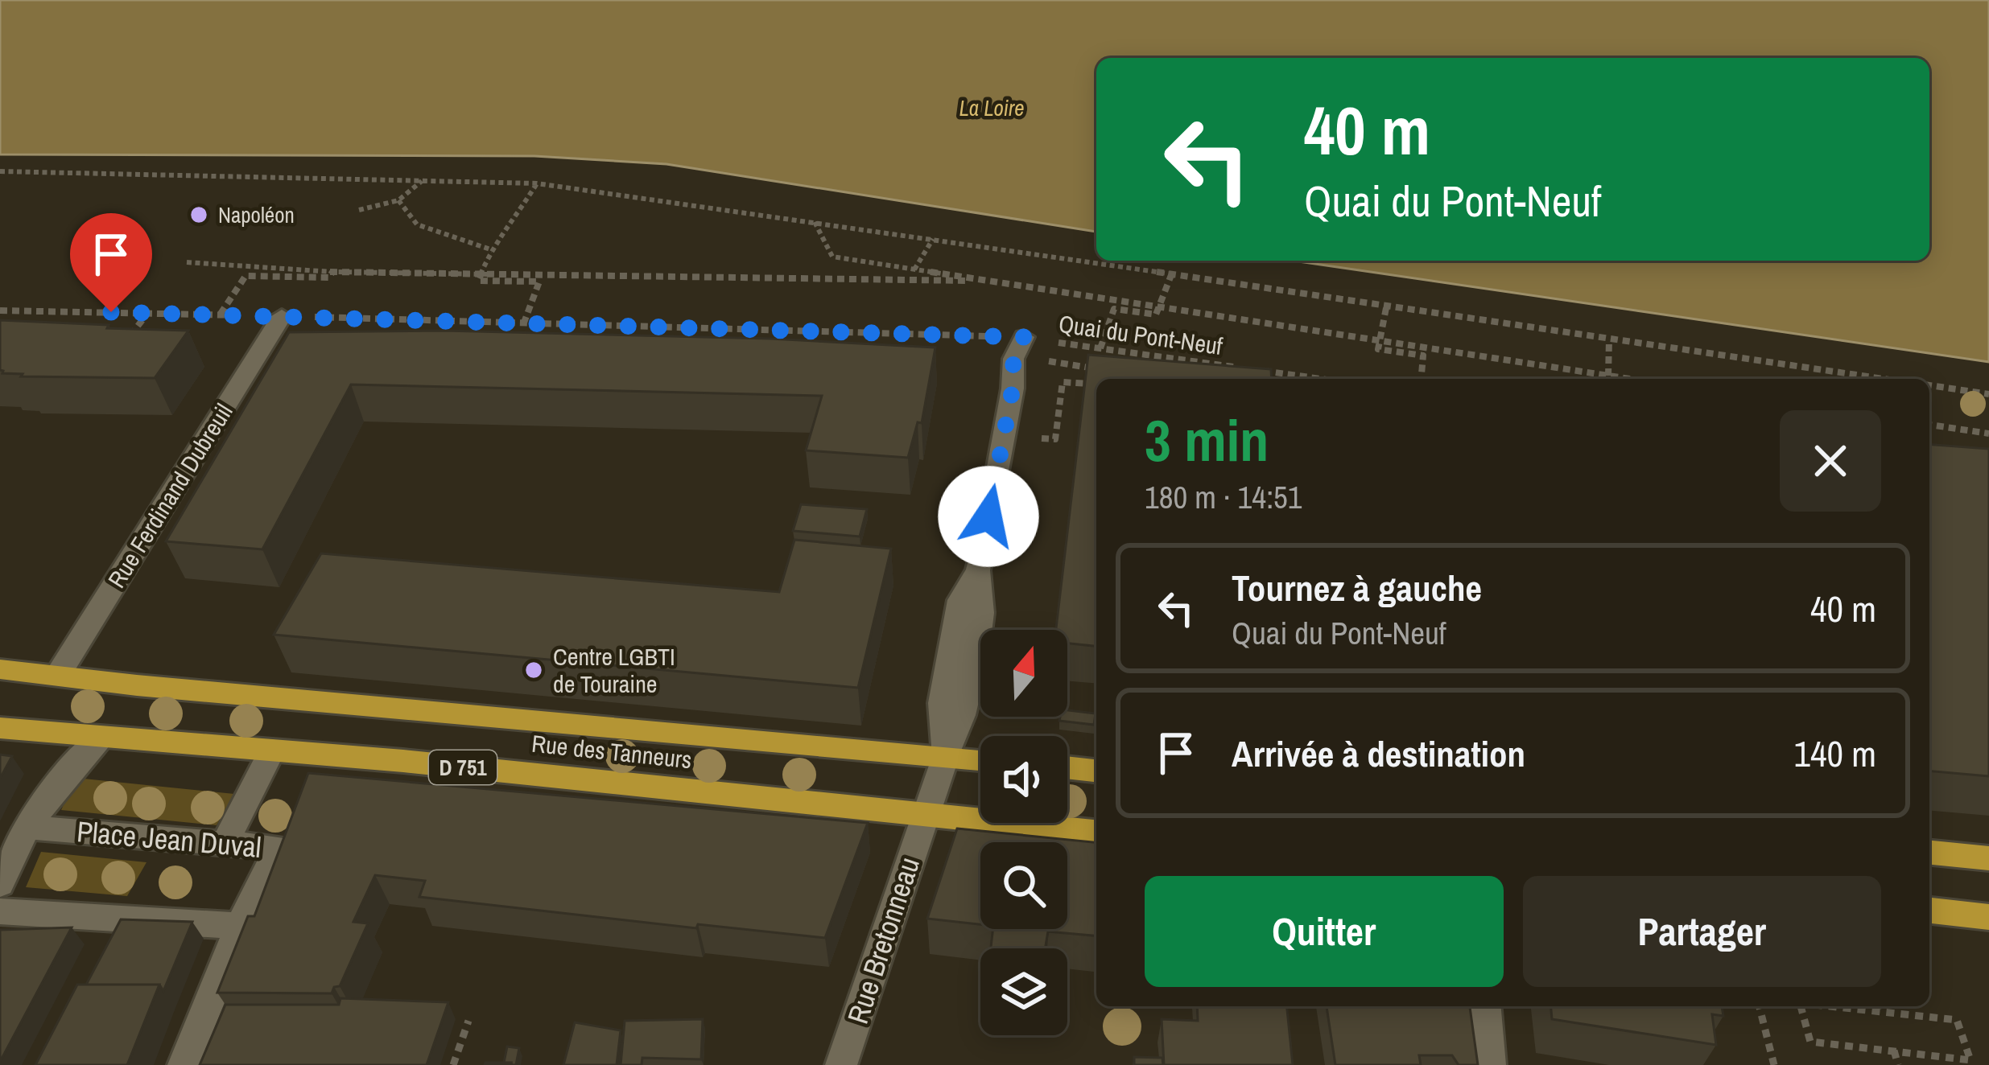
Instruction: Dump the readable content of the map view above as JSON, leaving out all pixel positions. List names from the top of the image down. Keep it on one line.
{"streets":{"main road":["Rue des Tanneurs","D 751"],"street":["Rue Ferdinand Dubreuil","Place Jean Duval","Rue Bretonneau"],"path":["Quai du Pont-Neuf"]},"crossings":[["Quai du Pont-Neuf","Rue Ferdinand Dubreuil"],["Quai du Pont-Neuf","Rue Bretonneau"],["Rue Ferdinand Dubreuil","Rue des Tanneurs"],["Rue des Tanneurs","Rue Bretonneau"]],"water":["La Loire"],"places":["Napoléon","Centre LGBTI de Touraine"],"north":"top","page":{"turn":["40 m","Quai du Pont-Neuf"],"heading":["3 min","180 m · 14:51"],"list":[{"name":"Tournez à gauche","note":"Quai du Pont-Neuf","value":"40 m"},{"name":"Arrivée à destination","value":"140 m"}],"buttons":["Quitter","Partager"]}}
